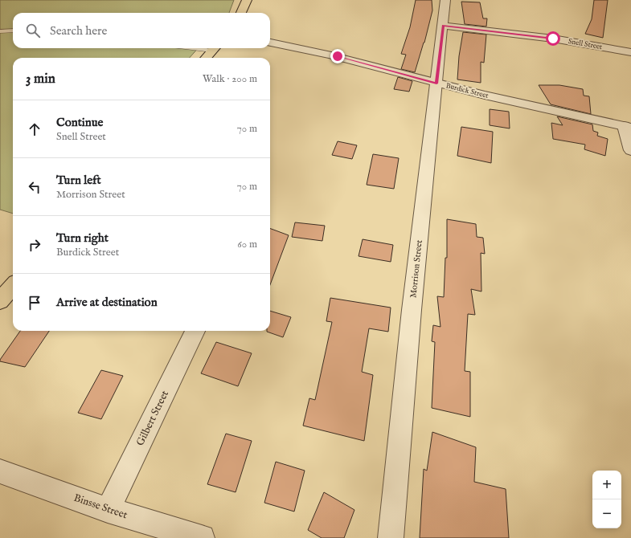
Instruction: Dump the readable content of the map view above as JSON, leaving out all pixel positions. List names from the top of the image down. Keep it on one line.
{"streets":{"street":["Snell Street","Burdick Street","Morrison Street","Gilbert Street","Binsse Street"]},"crossings":[["Snell Street","Morrison Street"],["Burdick Street","Morrison Street"],["Gilbert Street","Binsse Street"]],"page":{"search":"Search here","heading":["3 min","Walk · 200 m"],"list":[["Continue","Snell Street","70 m"],["Turn left","Morrison Street","70 m"],["Turn right","Burdick Street","60 m"],"Arrive at destination"],"map_buttons":["+","−"]}}
